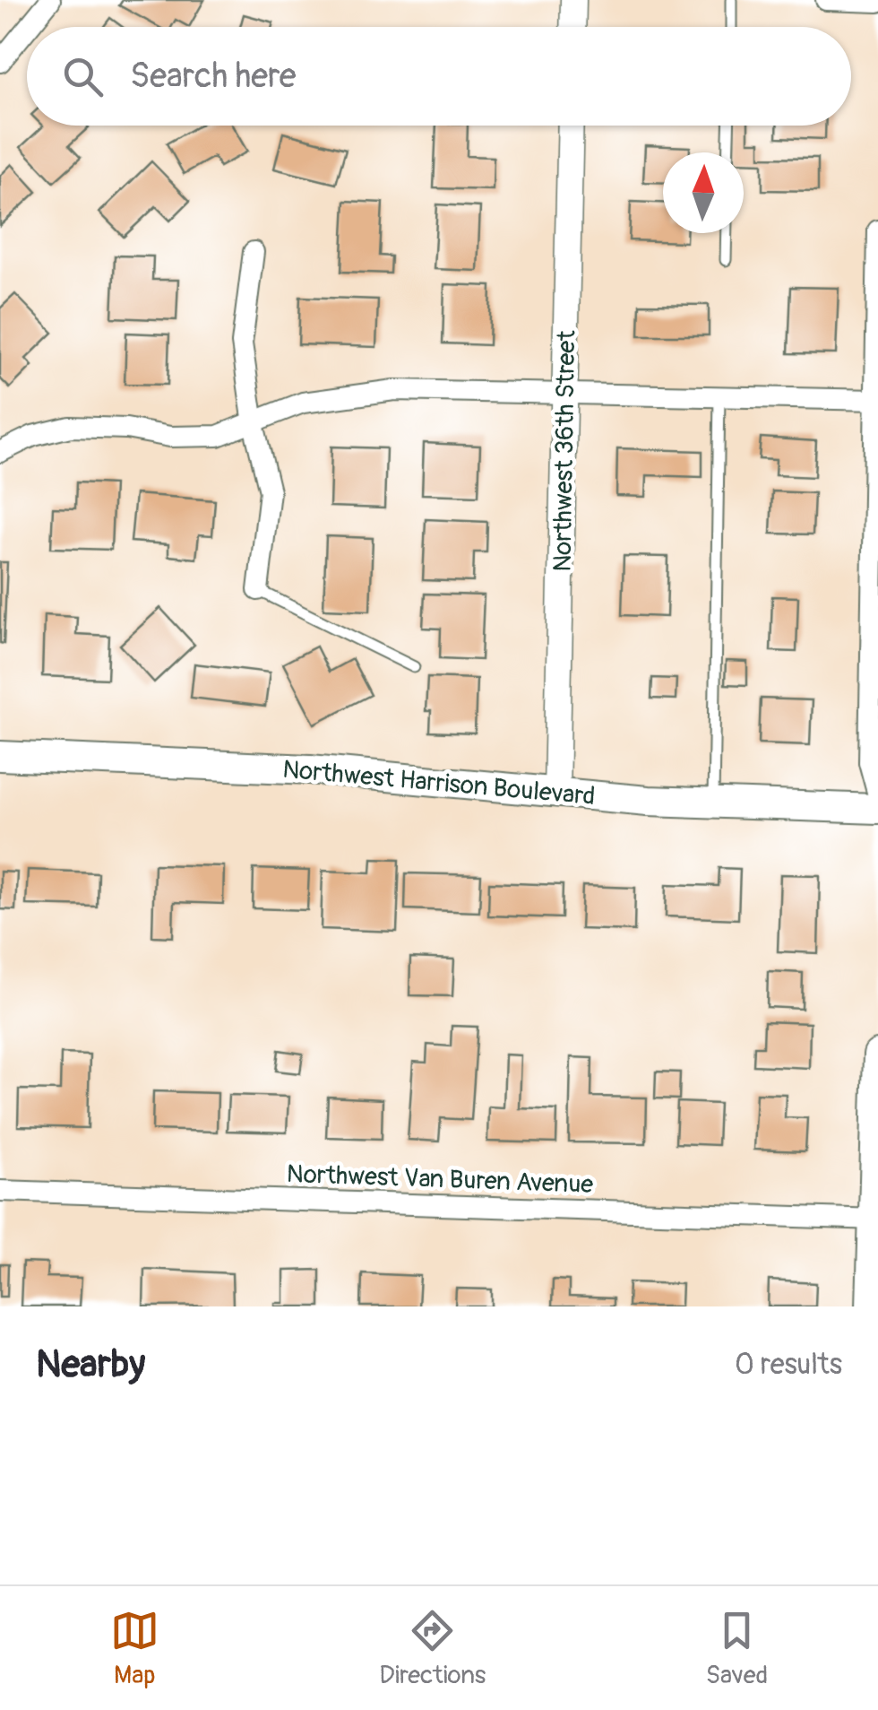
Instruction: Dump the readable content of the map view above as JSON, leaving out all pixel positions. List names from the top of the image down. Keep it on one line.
{"streets":{"main road":["Northwest Harrison Boulevard"],"street":["Northwest 36th Street","Northwest Van Buren Avenue"]},"crossings":[["Northwest 36th Street","Northwest Harrison Boulevard"]],"north":"top","page":{"search":"Search here","heading":["Nearby","0 results"],"nav":["Map","Directions","Saved"]}}
